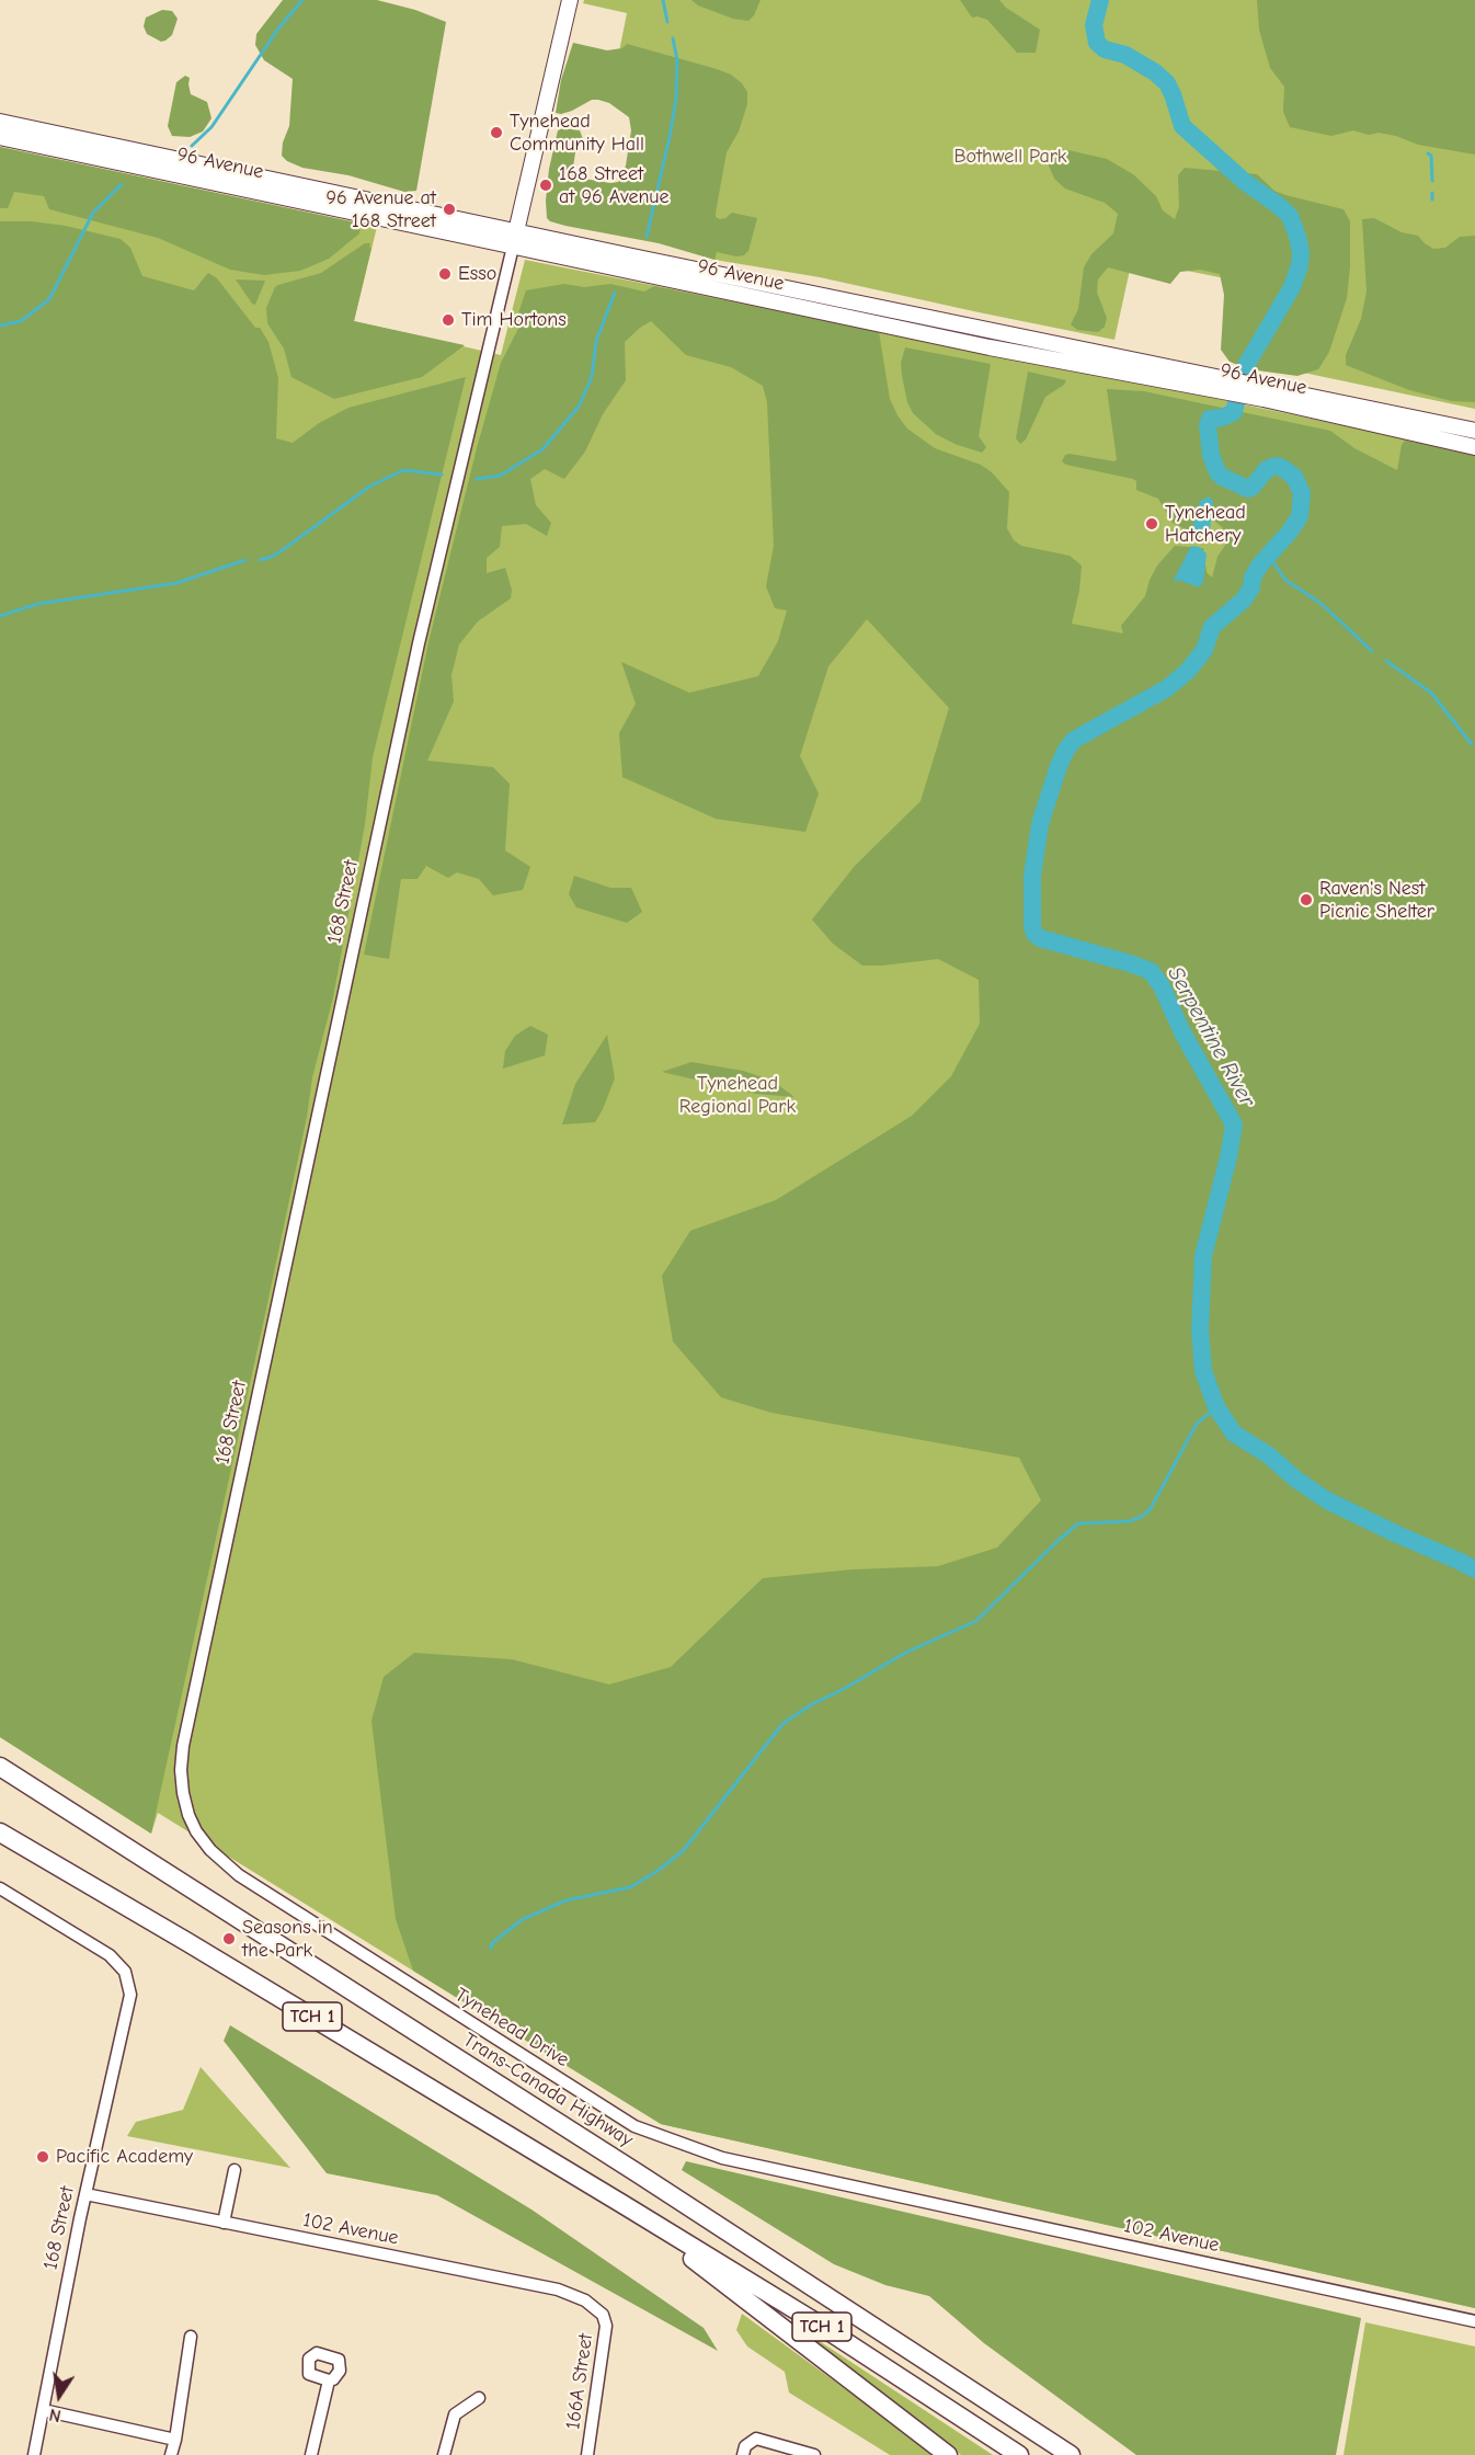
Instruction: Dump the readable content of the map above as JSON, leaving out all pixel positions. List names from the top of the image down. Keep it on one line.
{"streets":{"highway":["TCH 1","Trans-Canada Highway"],"main road":["96 Avenue","168 Street"],"street":["Tynehead Drive","102 Avenue","166A Street"]},"crossings":[["96 Avenue","168 Street"],["168 Street","Tynehead Drive"],["168 Street","102 Avenue"],["Tynehead Drive","102 Avenue"],["102 Avenue","166A Street"]],"water":["Serpentine River"],"parks":["Bothwell Park","Tynehead Regional Park"],"places":["Tynehead Community Hall","168 Street at 96 Avenue","96 Avenue at 168 Street","Esso","Tim Hortons","Tynehead Hatchery","Raven's Nest Picnic Shelter","Seasons in the Park","Pacific Academy"],"north":"bottom"}
